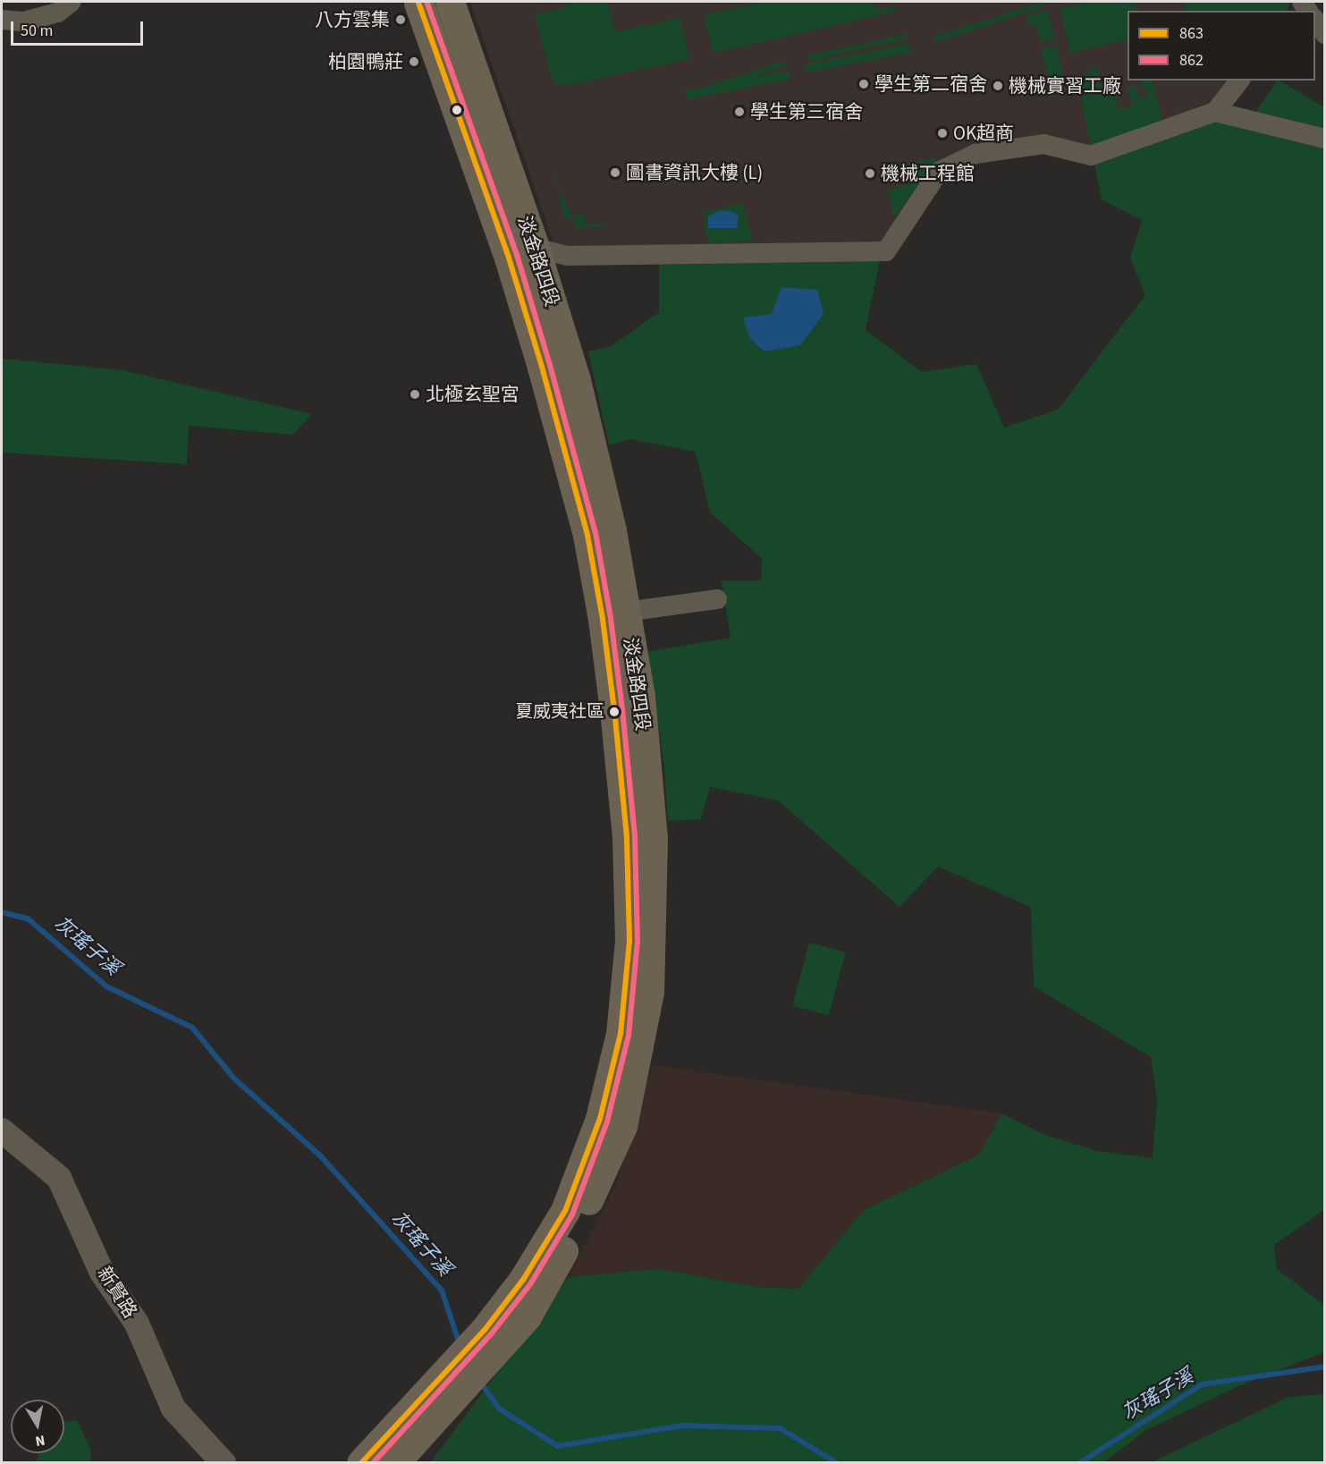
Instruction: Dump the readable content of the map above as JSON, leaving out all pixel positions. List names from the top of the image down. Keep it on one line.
{"streets":{"main road":["淡金路四段"],"street":["新賢路"]},"water":["灰瑤子溪"],"places":["八方雲集","柏園鴨莊","學生第二宿舍","機械實習工廠","學生第三宿舍","OK超商","圖書資訊大樓 (L)","機械工程館","北極玄聖宮","夏威夷社區"],"lines":["transit line 863","transit line 862"],"legend":["863","862"],"scale_bar":"50 m","north":"bottom"}
